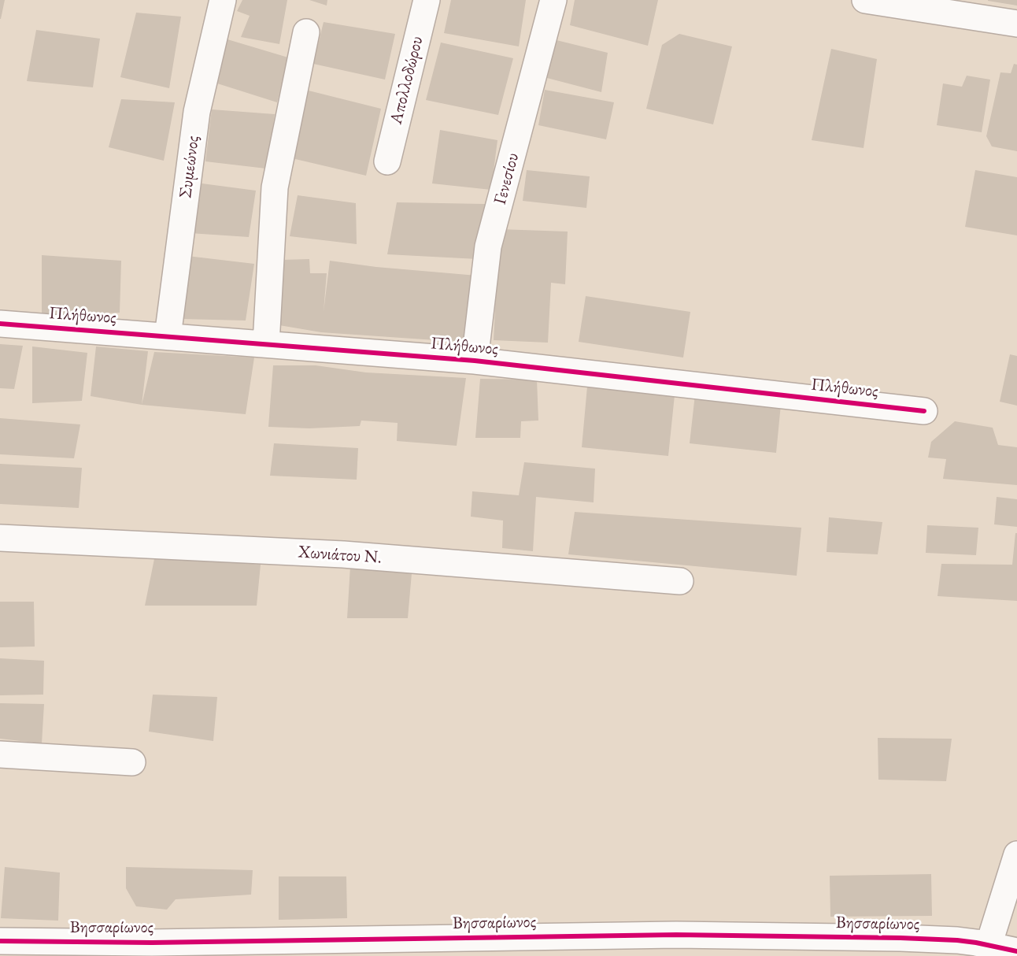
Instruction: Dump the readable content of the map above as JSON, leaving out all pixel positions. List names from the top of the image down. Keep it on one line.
{"streets":{"street":["Απολλοδώρου","Συμεώνος","Γενεσίου","Πλήθωνος","Χωνιάτου Ν.","Βησσαρίωνος"]},"crossings":[["Συμεώνος","Πλήθωνος"],["Γενεσίου","Πλήθωνος"]]}
